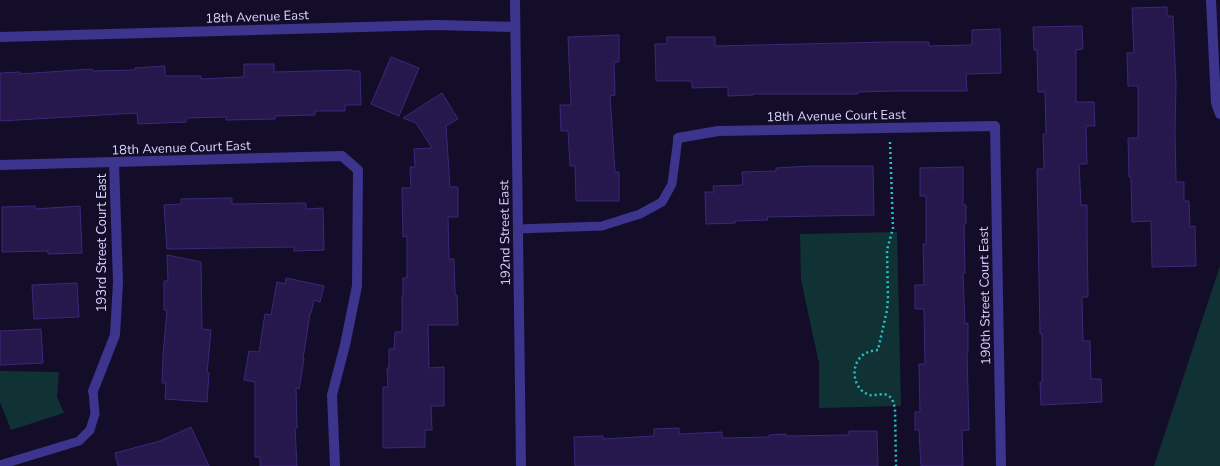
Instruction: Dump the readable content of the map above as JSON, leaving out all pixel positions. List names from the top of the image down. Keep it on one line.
{"streets":{"street":["18th Avenue East","18th Avenue Court East","192nd Street East","193rd Street Court East","190th Street Court East"]},"crossings":[["18th Avenue East","192nd Street East"],["18th Avenue Court East","193rd Street Court East"],["18th Avenue Court East","190th Street Court East"]]}
